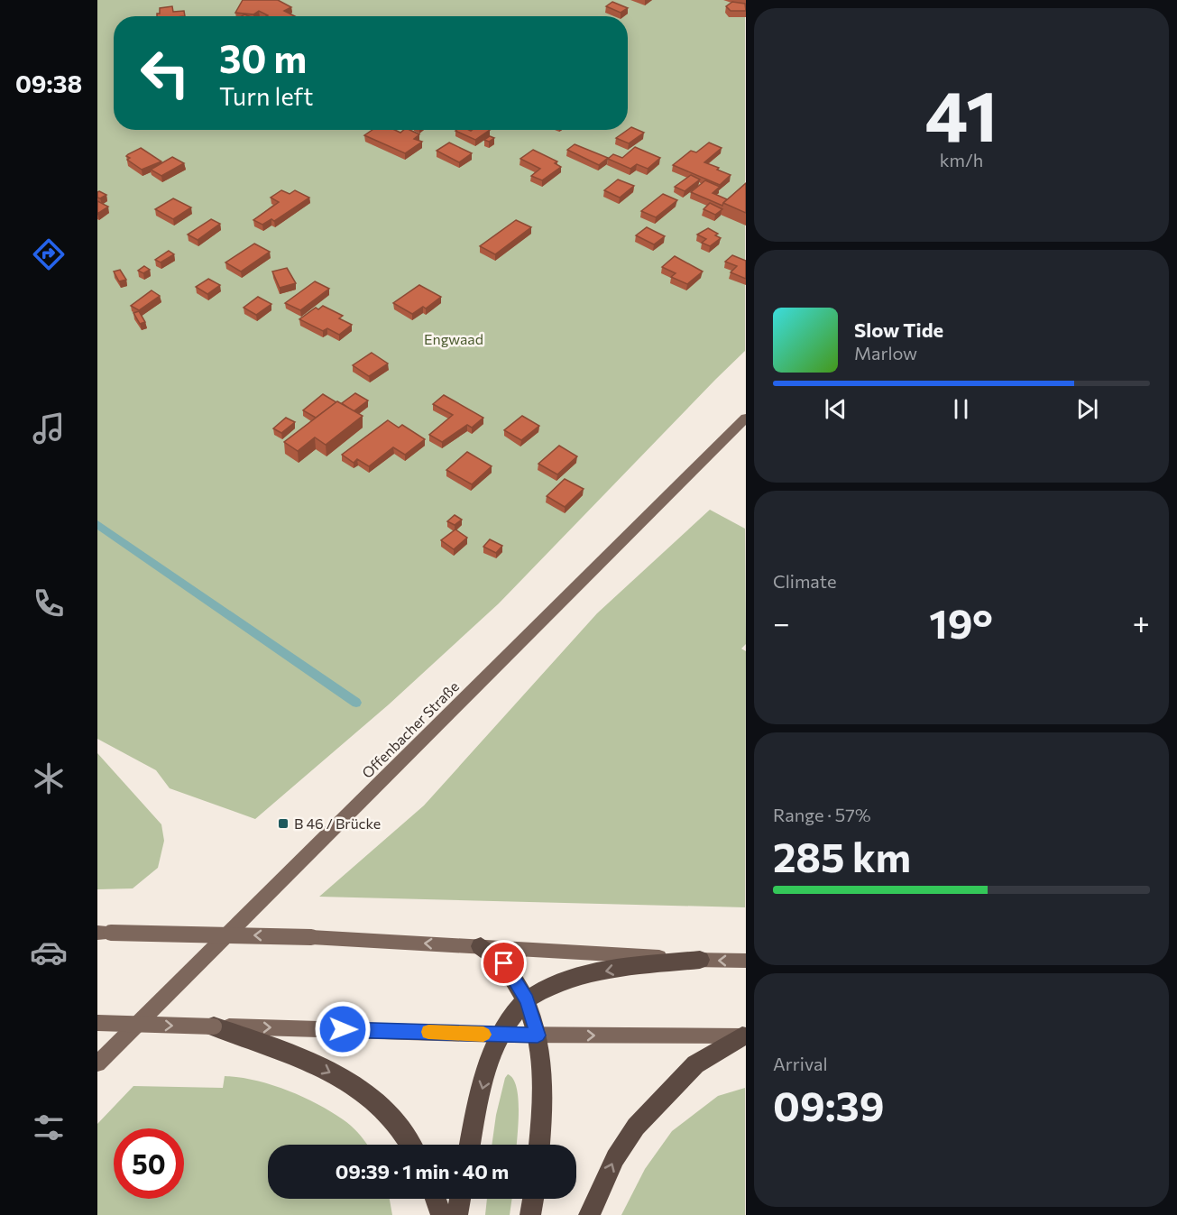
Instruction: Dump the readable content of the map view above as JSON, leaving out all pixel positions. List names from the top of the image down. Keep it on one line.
{"streets":{"main road":["Offenbacher Straße"]},"parks":["Engwaad"],"places":{"transit":["B 46 / Brücke"]},"page":{"tabs":"09:38","tile":[["41","km/h"],"Climate",["Range · 57%","285 km"],["Arrival","09:39"]],"turn":["30 m","Turn left"],"song":["Slow Tide","Marlow"],"heat":["−","19°","+"],"limit":"50","trip":"09:39 · 1 min · 40 m"}}
